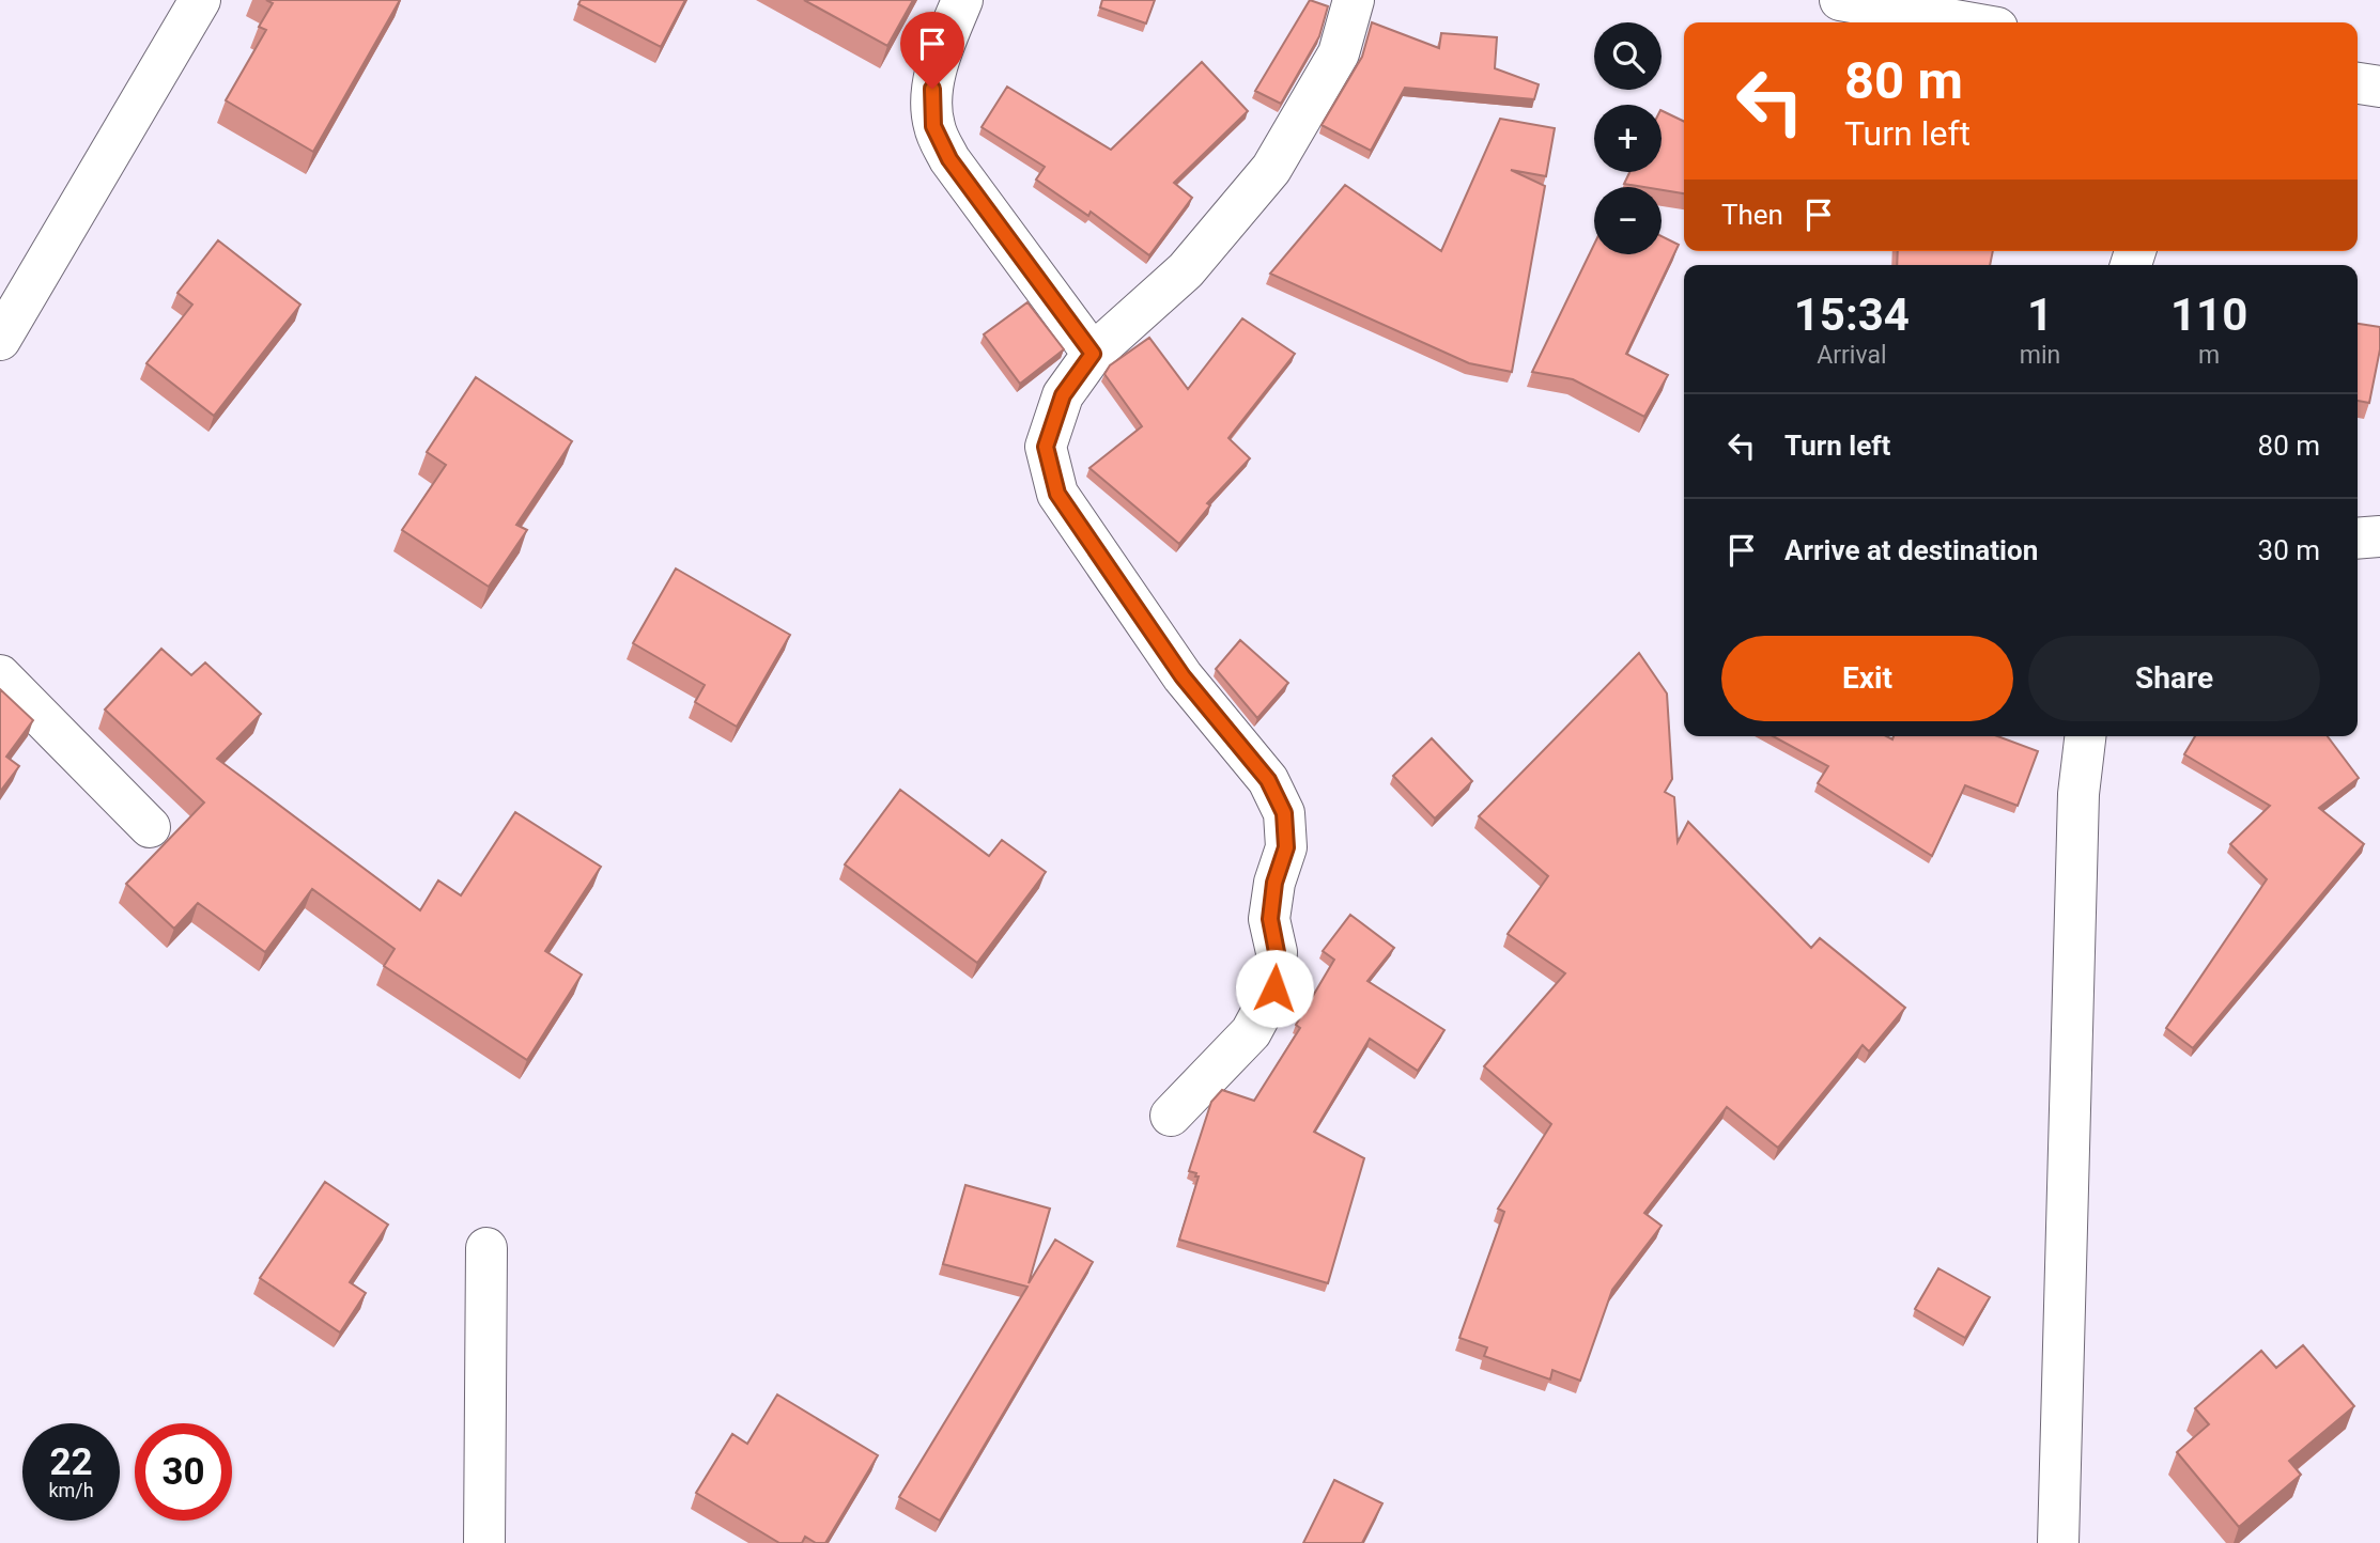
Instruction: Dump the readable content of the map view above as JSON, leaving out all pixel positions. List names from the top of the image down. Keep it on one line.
{"page":{"map_buttons":["+","−"],"turn":["80 m","Turn left"],"then":"Then","eta":["15:34","Arrival","1","min","110","m"],"list":[{"name":"Turn left","value":"80 m"},{"name":"Arrive at destination","value":"30 m"}],"buttons":["Exit","Share"],"speed":"22 km/h","limit":"30"}}
